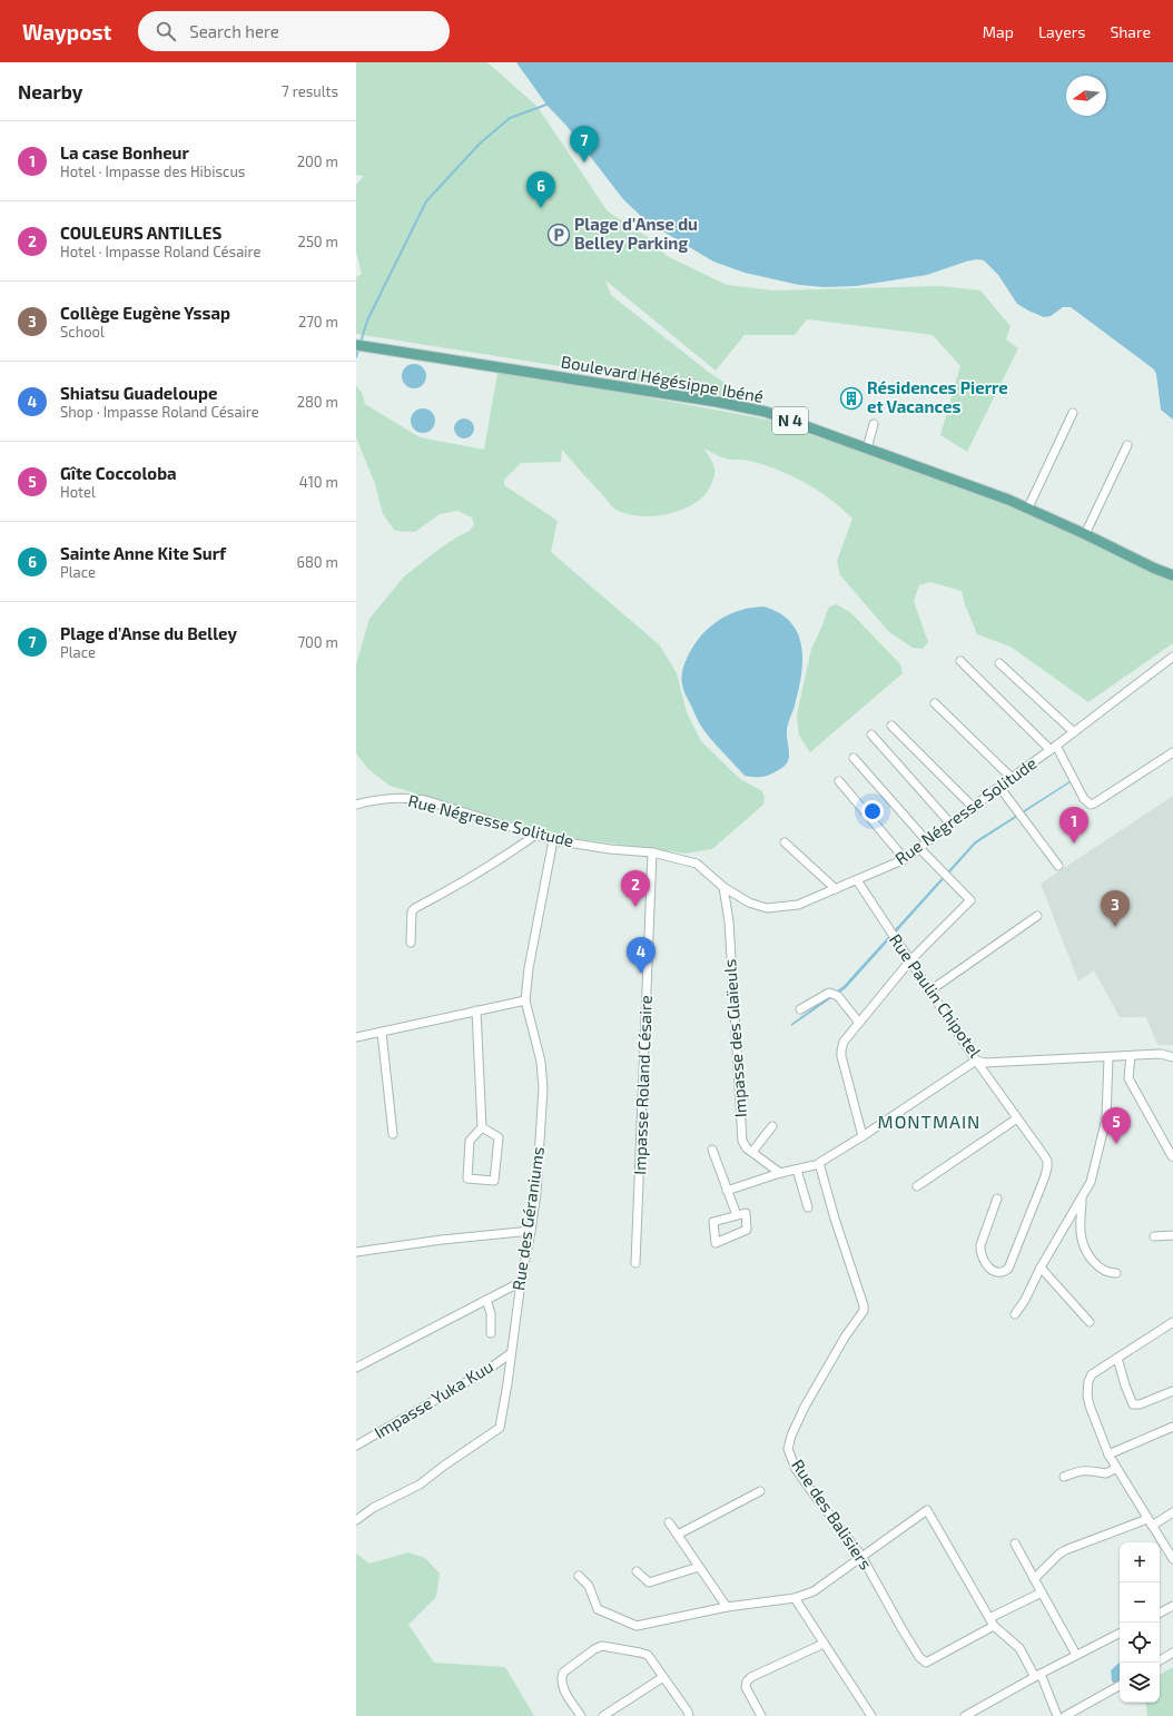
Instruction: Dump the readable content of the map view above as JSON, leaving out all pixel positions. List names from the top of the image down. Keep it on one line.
{"streets":{"main road":["Boulevard Hégésippe Ibéné","N 4"],"street":["Rue Négresse Solitude","Rue Paulin Chipotel","Impasse des Glaïeuls","Impasse Roland Césaire","Rue des Géraniums","Impasse Yuka Kuu","Rue des Balisiers"]},"crossings":[["Rue Négresse Solitude","Rue Paulin Chipotel"],["Rue Négresse Solitude","Impasse des Glaïeuls"],["Rue Négresse Solitude","Impasse Roland Césaire"],["Rue Négresse Solitude","Rue des Géraniums"],["Rue des Géraniums","Impasse Yuka Kuu"]],"districts":["MONTMAIN"],"places":{"parking":["Plage d'Anse du Belley Parking"],"building":["Résidences Pierre et Vacances"]},"north":"left","page":{"header":"Waypost","search":"Search here","nav":["Map","Layers","Share"],"heading":["Nearby","7 results"],"list":[{"mark":"1","name":"La case Bonheur","note":"Hotel · Impasse des Hibiscus","value":"200 m"},{"mark":"2","name":"COULEURS ANTILLES","note":"Hotel · Impasse Roland Césaire","value":"250 m"},{"mark":"3","name":"Collège Eugène Yssap","note":"School","value":"270 m"},{"mark":"4","name":"Shiatsu Guadeloupe","note":"Shop · Impasse Roland Césaire","value":"280 m"},{"mark":"5","name":"Gîte Coccoloba","note":"Hotel","value":"410 m"},{"mark":"6","name":"Sainte Anne Kite Surf","note":"Place","value":"680 m"},{"mark":"7","name":"Plage d'Anse du Belley","note":"Place","value":"700 m"}],"pins":["7","6","1","2","3","4","5"],"map_buttons":["+","−"]}}
